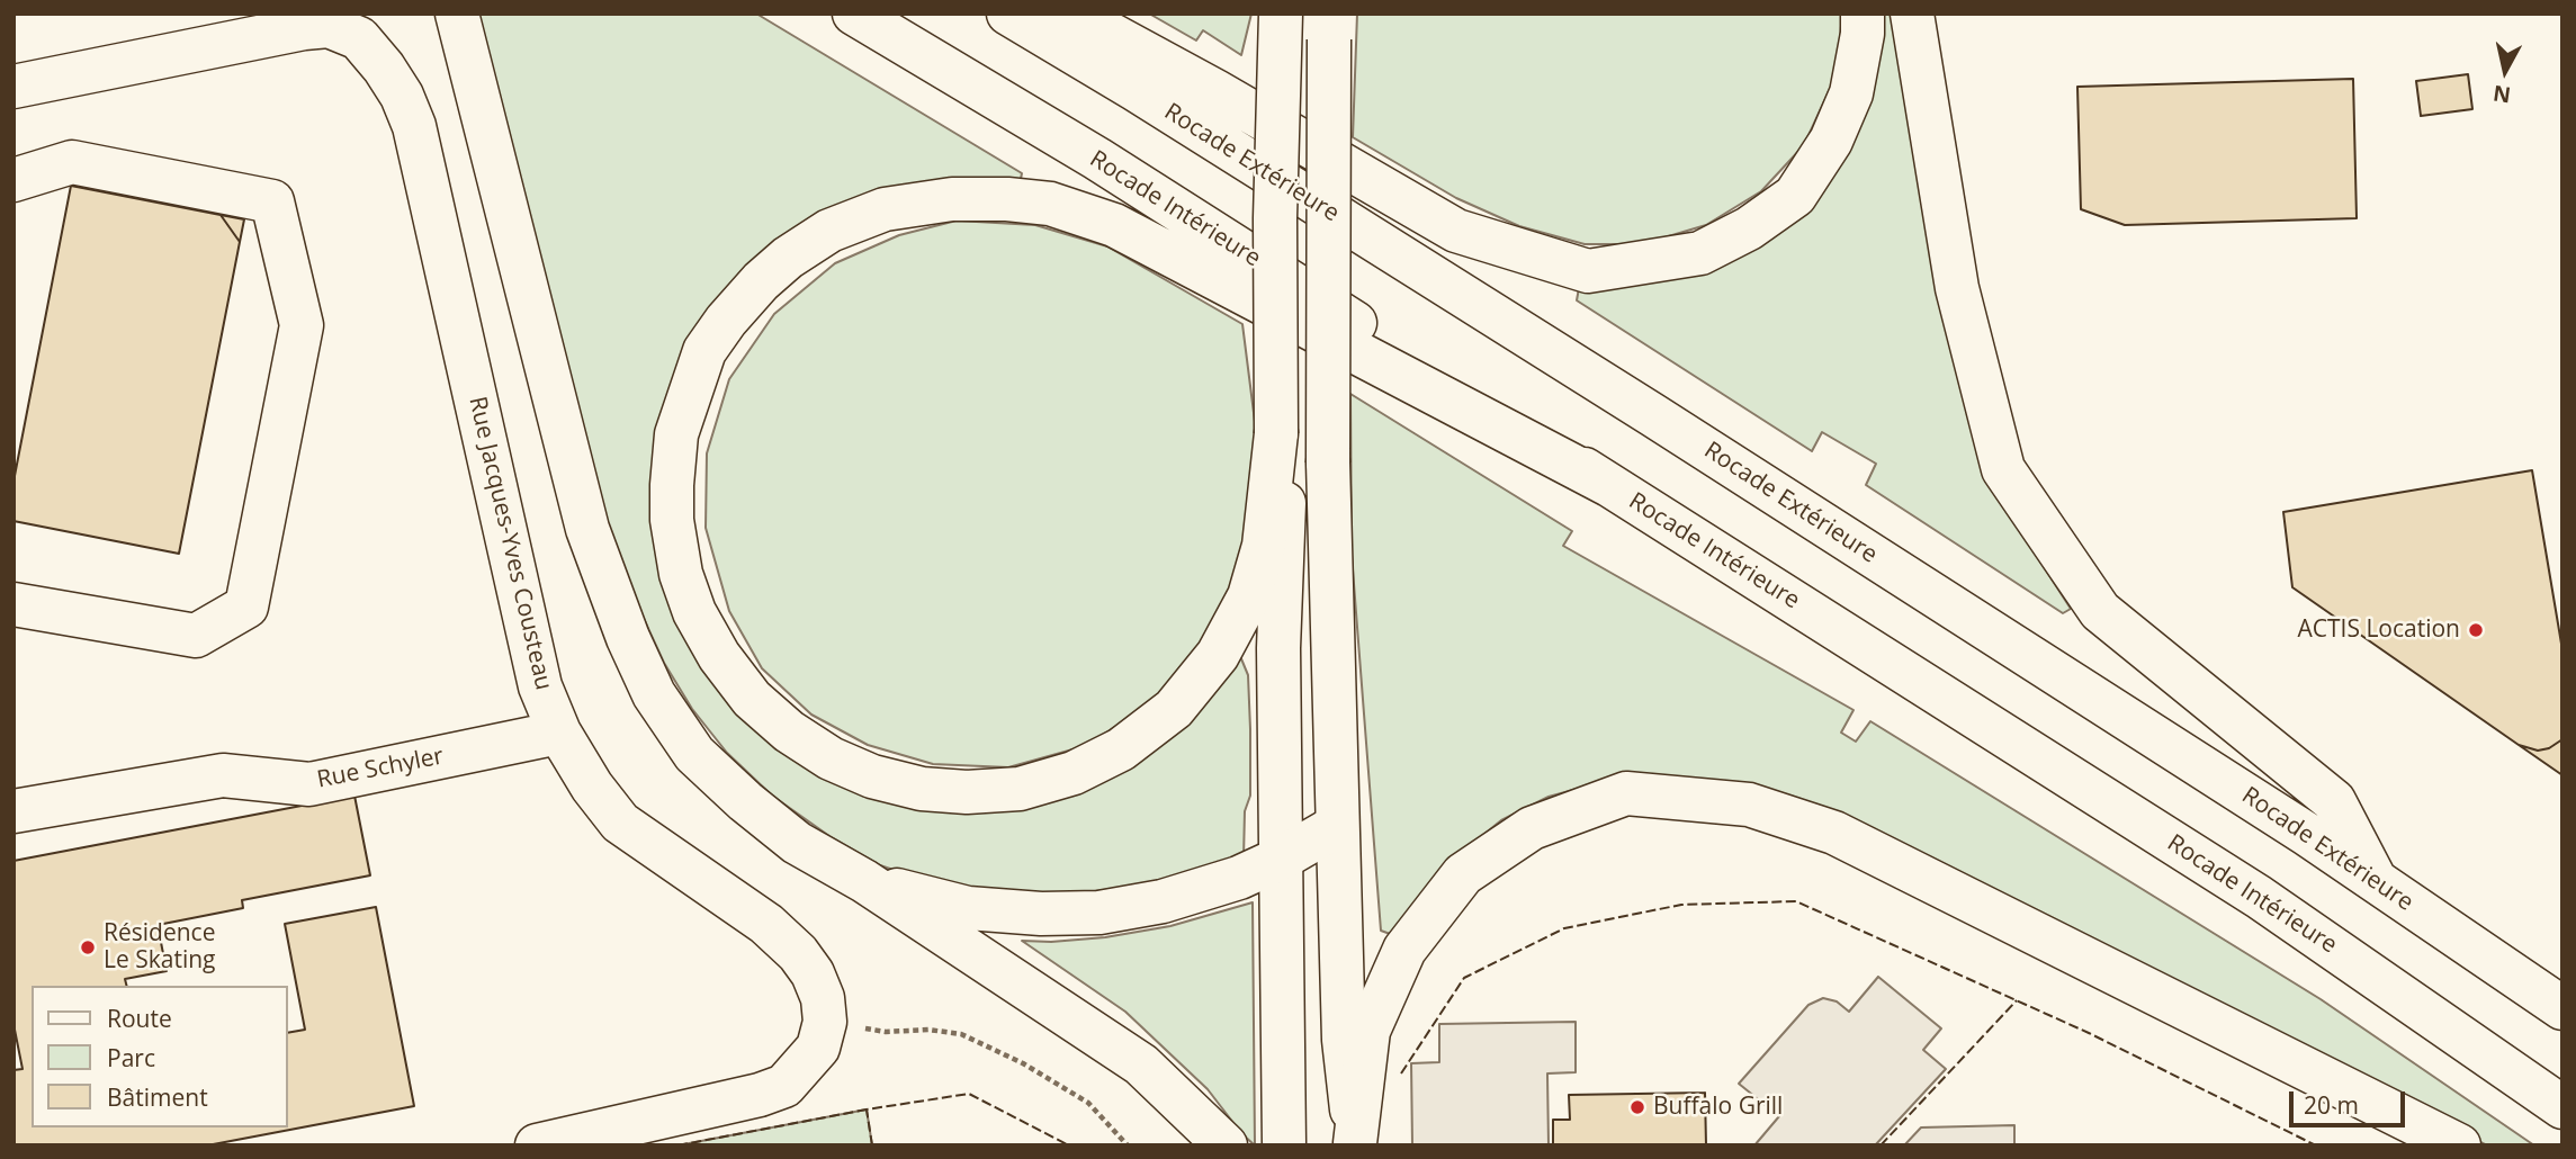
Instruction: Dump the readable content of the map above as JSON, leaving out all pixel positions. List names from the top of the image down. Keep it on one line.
{"streets":{"main road":["Rocade Extérieure","Rocade Intérieure","Rue Jacques-Yves Cousteau","Rue Schyler"]},"crossings":[["Rue Jacques-Yves Cousteau","Rue Schyler"]],"places":["ACTIS Location","Résidence Le Skating","Buffalo Grill"],"legend":["Route","Parc","Bâtiment"],"scale_bar":"20 m","north":"bottom"}
